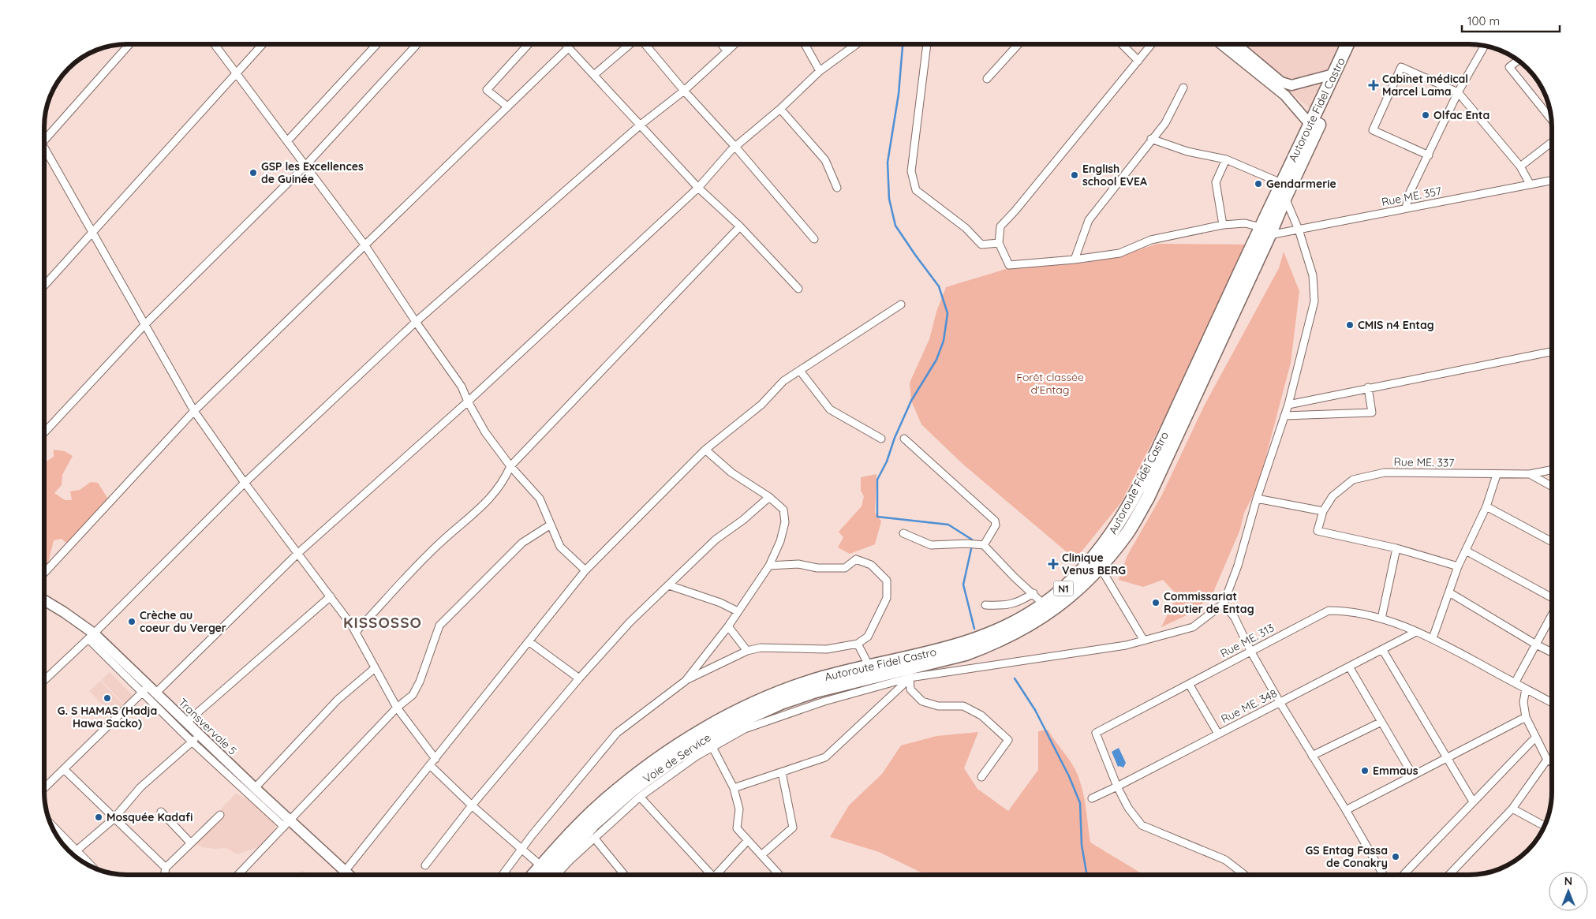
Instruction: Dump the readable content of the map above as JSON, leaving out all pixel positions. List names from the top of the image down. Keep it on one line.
{"streets":{"highway":["Autoroute Fidel Castro","N1"],"main road":["Transvervale 5"],"street":["Rue ME. 357","Rue ME. 337","Rue ME. 313","Rue ME. 348","Voie de Service"]},"crossings":[["Autoroute Fidel Castro","Rue ME. 357"],["Autoroute Fidel Castro","Voie de Service"],["Rue ME. 313","Rue ME. 348"]],"districts":["KISSOSSO"],"parks":["Forêt classée d'Entag"],"places":{"health":["Cabinet médical Marcel Lama","Clinique Venus BERG"],"other":["Olfac Enta","GSP les Excellences de Guinée","English school EVEA","Gendarmerie","CMIS n4 Entag","Commissariat Routier de Entag","Crèche au coeur du Verger","G. S HAMAS (Hadja Hawa Sacko)","Emmaus","Mosquée Kadafi","GS Entag Fassa de Conakry"]},"scale_bar":"100 m","north":"top"}
